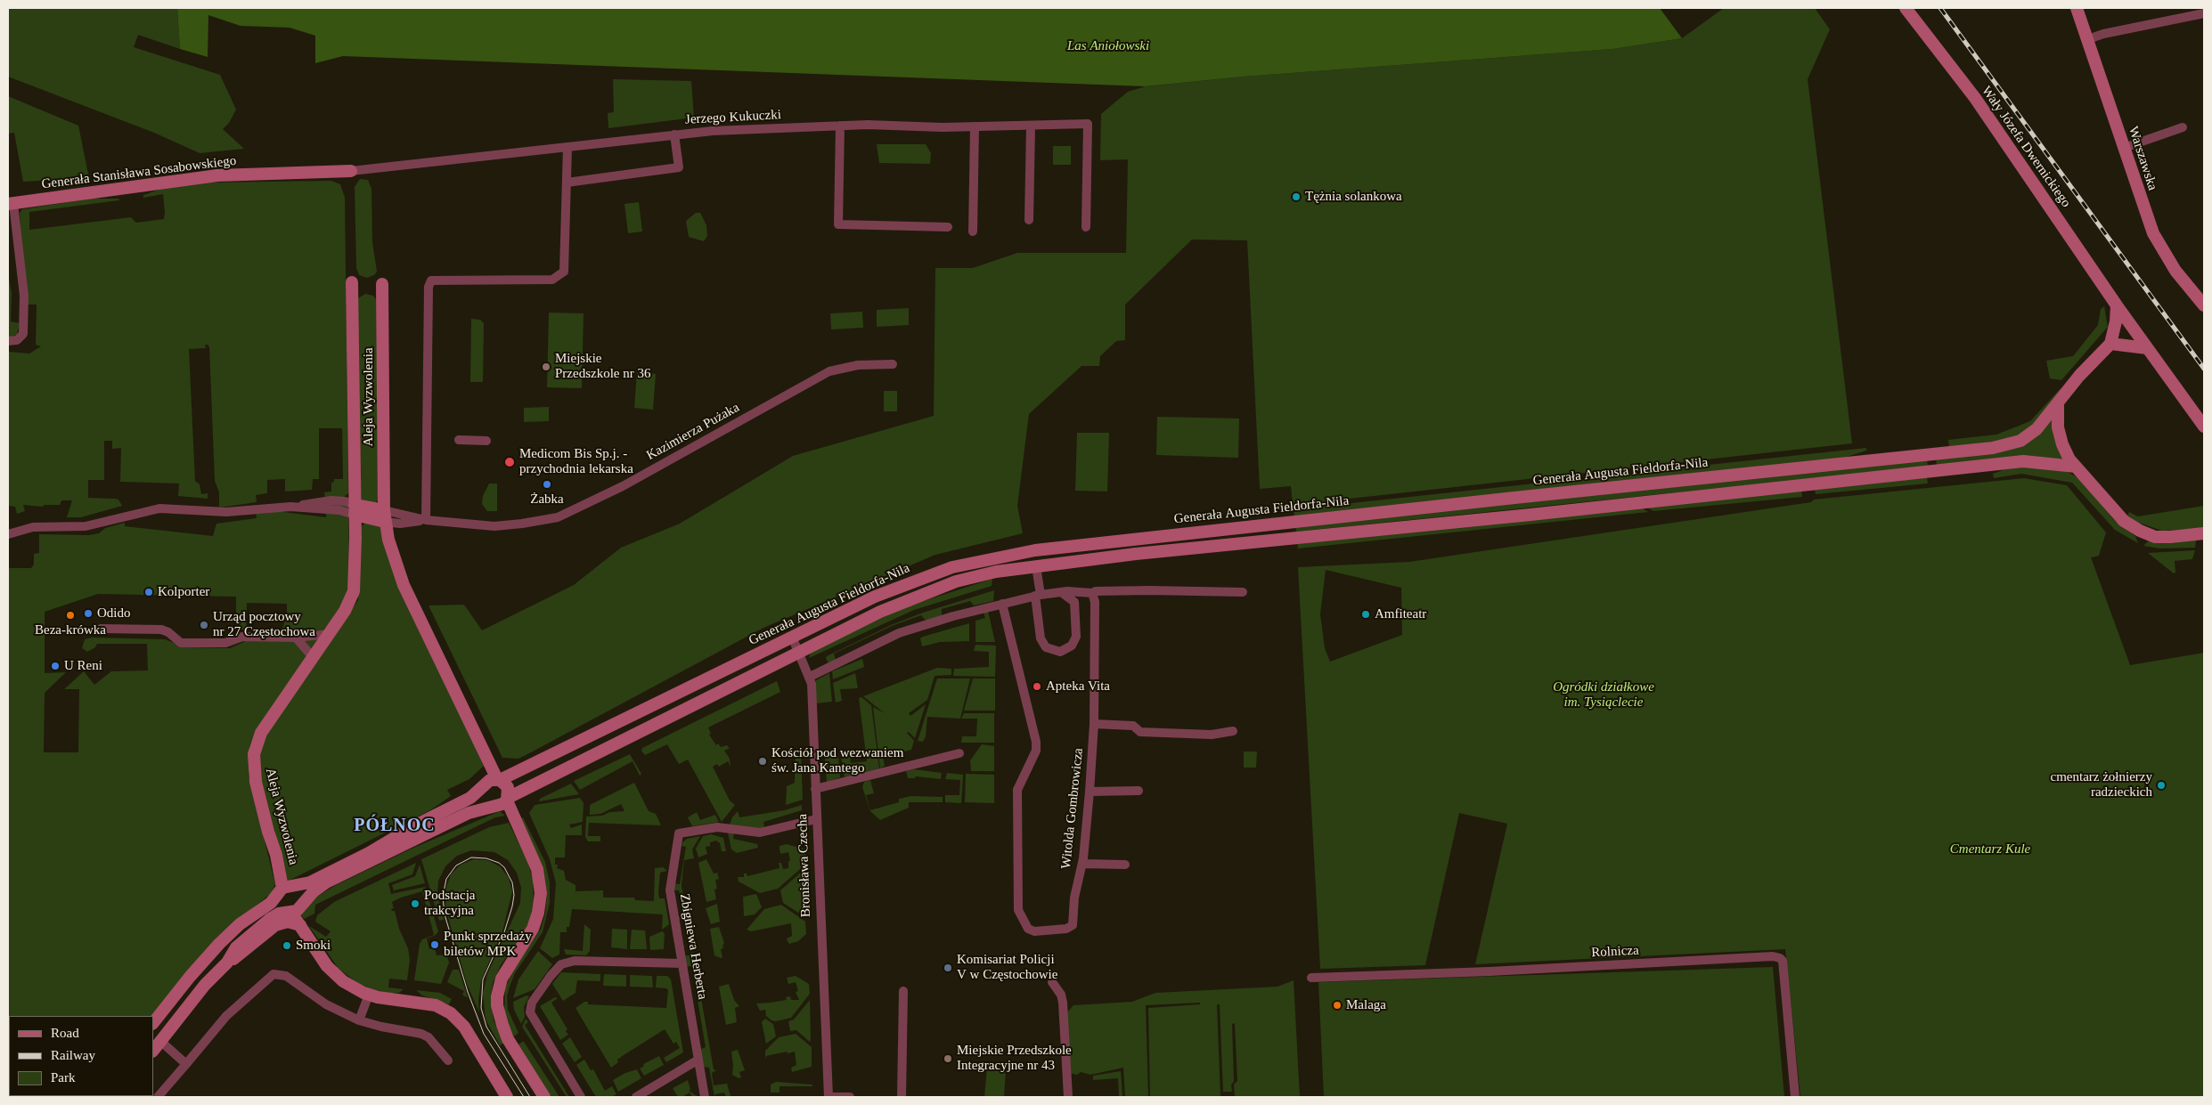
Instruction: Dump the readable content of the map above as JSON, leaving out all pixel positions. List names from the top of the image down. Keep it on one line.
{"streets":{"street":["Jerzego Kukuczki","Wały Józefa Dwernickiego","Warszawska","Generała Stanisława Sosabowskiego","Aleja Wyzwolenia","Kazimierza Pużaka","Generała Augusta Fieldorfa-Nila","Witolda Gombrowicza","Bronisława Czecha","Zbigniewa Herberta","Rolnicza"]},"crossings":[["Jerzego Kukuczki","Generała Stanisława Sosabowskiego"],["Aleja Wyzwolenia","Kazimierza Pużaka"],["Aleja Wyzwolenia","Generała Augusta Fieldorfa-Nila"],["Generała Augusta Fieldorfa-Nila","Bronisława Czecha"],["Bronisława Czecha","Zbigniewa Herberta"]],"districts":["PÓŁNOC"],"parks":["Las Aniołowski","Ogródki działkowe im. Tysiąclecie","Cmentarz Kule"],"places":["Tężnia solankowa","Miejskie Przedszkole nr 36","Medicom Bis Sp.j. - przychodnia lekarska","Żabka","Kolporter","Odido","Amfiteatr","Beza-krówka","Urząd pocztowy nr 27 Częstochowa","U Reni","Apteka Vita","Kościół pod wezwaniem św. Jana Kantego","cmentarz żołnierzy radzieckich","Podstacja trakcyjna","Punkt sprzedaży biletów MPK","Smoki","Komisariat Policji V w Częstochowie","Malaga","Miejskie Przedszkole Integracyjne nr 43"],"legend":["Road","Railway","Park"]}
